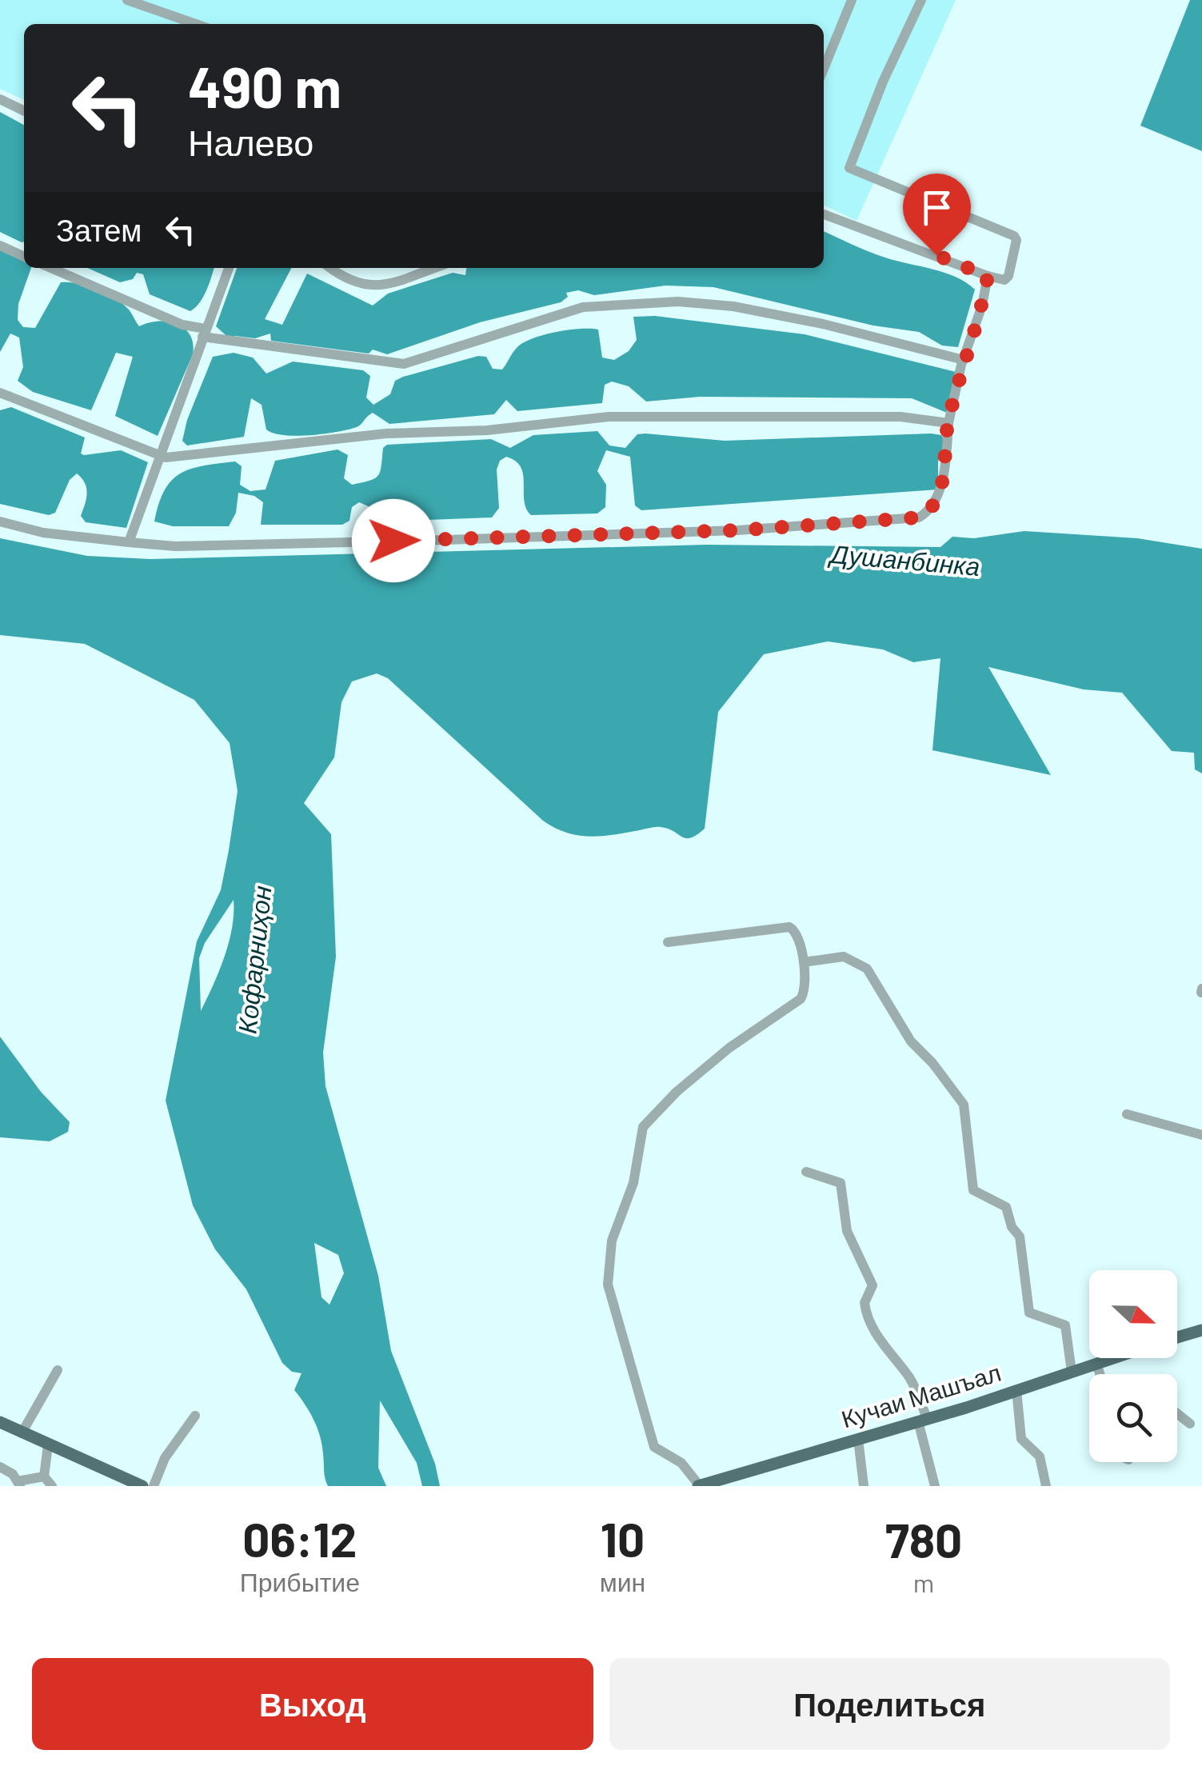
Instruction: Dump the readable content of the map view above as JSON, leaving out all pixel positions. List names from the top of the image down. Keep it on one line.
{"streets":{"main road":["Кучаи Машъал"]},"water":["Душанбинка","Кофарниҳон"],"north":"right","page":{"turn":["490 m","Налево"],"then":"Затем","eta":["06:12","Прибытие","10","мин","780","m"],"buttons":["Выход","Поделиться"]}}
